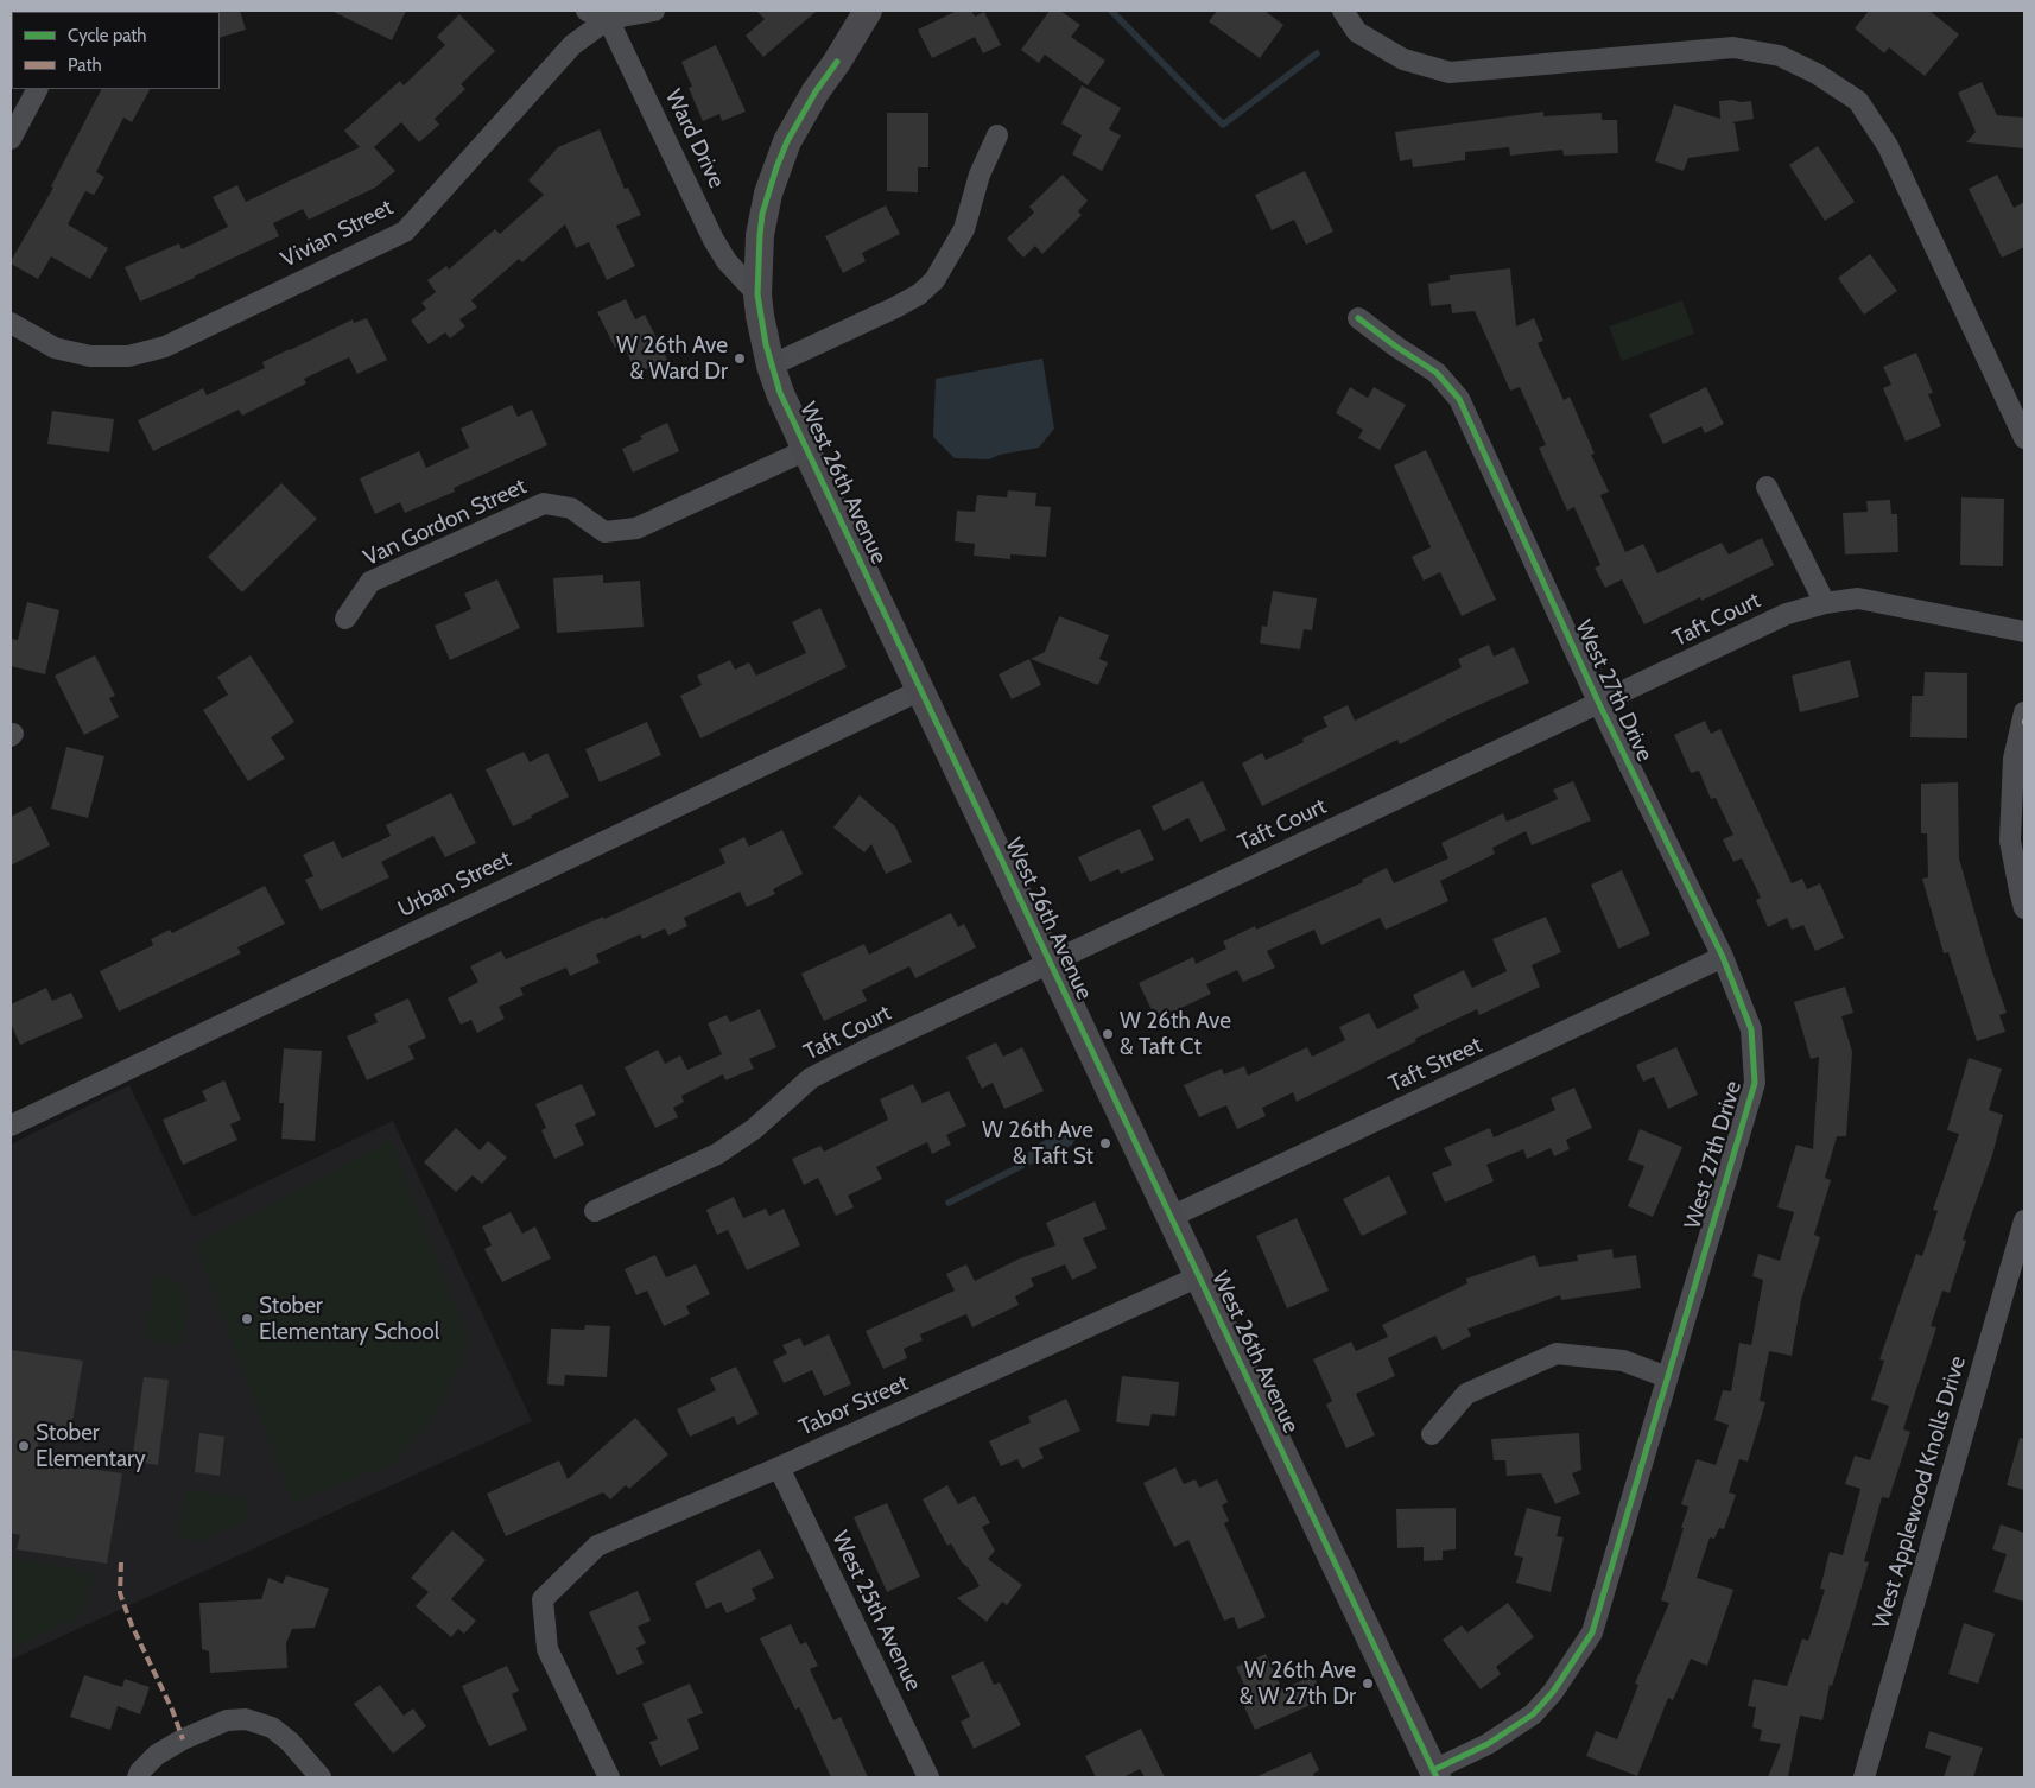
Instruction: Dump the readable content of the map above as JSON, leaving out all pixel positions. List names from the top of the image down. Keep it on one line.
{"streets":{"street":["Ward Drive","Vivian Street","West 26th Avenue","Van Gordon Street","Taft Court","West 27th Drive","Urban Street","Taft Street","Tabor Street","West Applewood Knolls Drive","West 25th Avenue"]},"crossings":[["Ward Drive","Vivian Street"],["Ward Drive","West 26th Avenue"],["West 26th Avenue","Van Gordon Street"],["West 26th Avenue","Taft Court"],["West 26th Avenue","West 27th Drive"],["West 26th Avenue","Urban Street"],["West 26th Avenue","Taft Street"],["West 26th Avenue","Tabor Street"],["Taft Court","West 27th Drive"],["West 27th Drive","Taft Street"],["Tabor Street","West 25th Avenue"]],"places":["W 26th Ave & Ward Dr","W 26th Ave & Taft Ct","W 26th Ave & Taft St","Stober Elementary School","Stober Elementary","W 26th Ave & W 27th Dr"],"legend":["Cycle path","Path"]}
